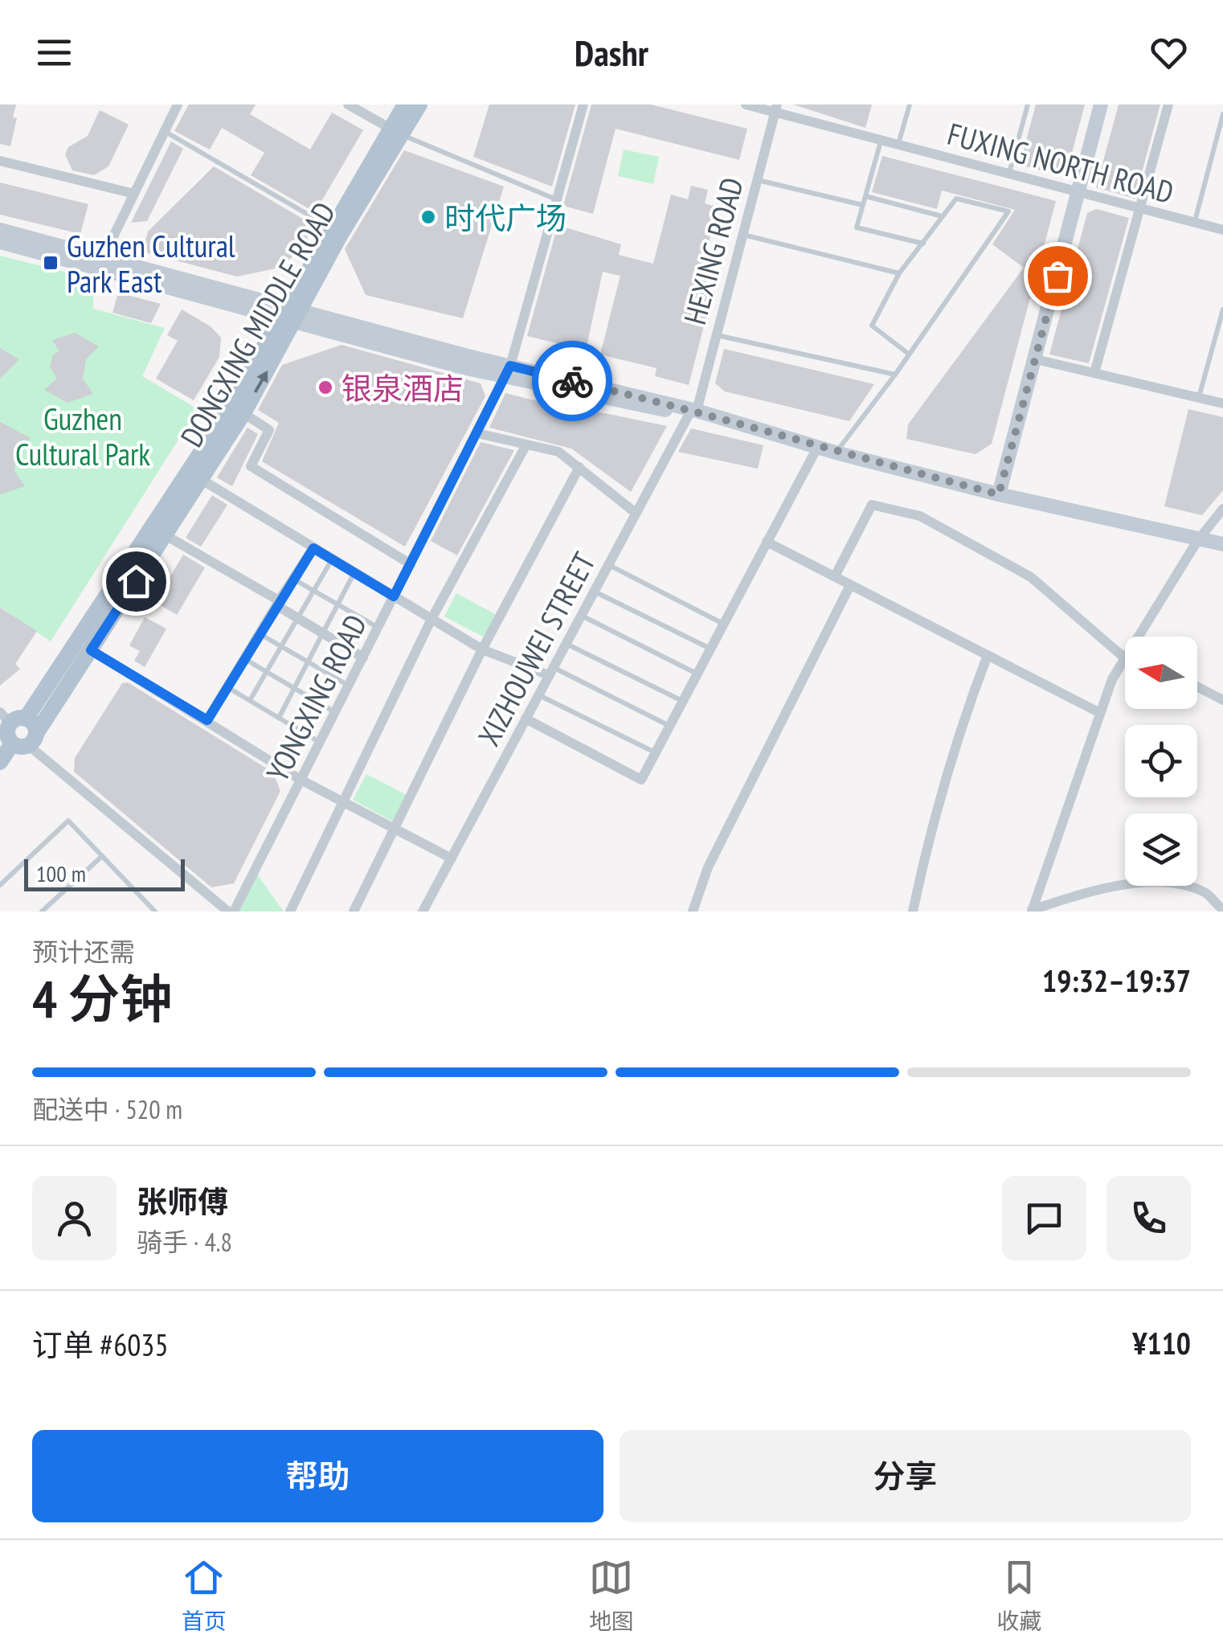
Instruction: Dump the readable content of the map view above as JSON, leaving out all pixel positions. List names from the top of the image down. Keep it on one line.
{"streets":{"main road":["DONGXING MIDDLE ROAD"],"street":["FUXING NORTH ROAD","HEXING ROAD","XIZHOUWEI STREET","YONGXING ROAD"]},"crossings":[["FUXING NORTH ROAD","HEXING ROAD"],["HEXING ROAD","XIZHOUWEI STREET"]],"parks":["Guzhen Cultural Park"],"places":{"other":["时代广场","银泉酒店"],"transit":["Guzhen Cultural Park East"]},"scale_bar":"100 m","north":"left","page":{"header":"Dashr","scale":"100 m","heading":["4 分钟","预计还需","19:32–19:37"],"panel":["张师傅","骑手 · 4.8","订单 #6035","¥110"],"bar":"配送中 · 520 m","buttons":["帮助","分享"],"tabs":["首页","地图","收藏"]}}
